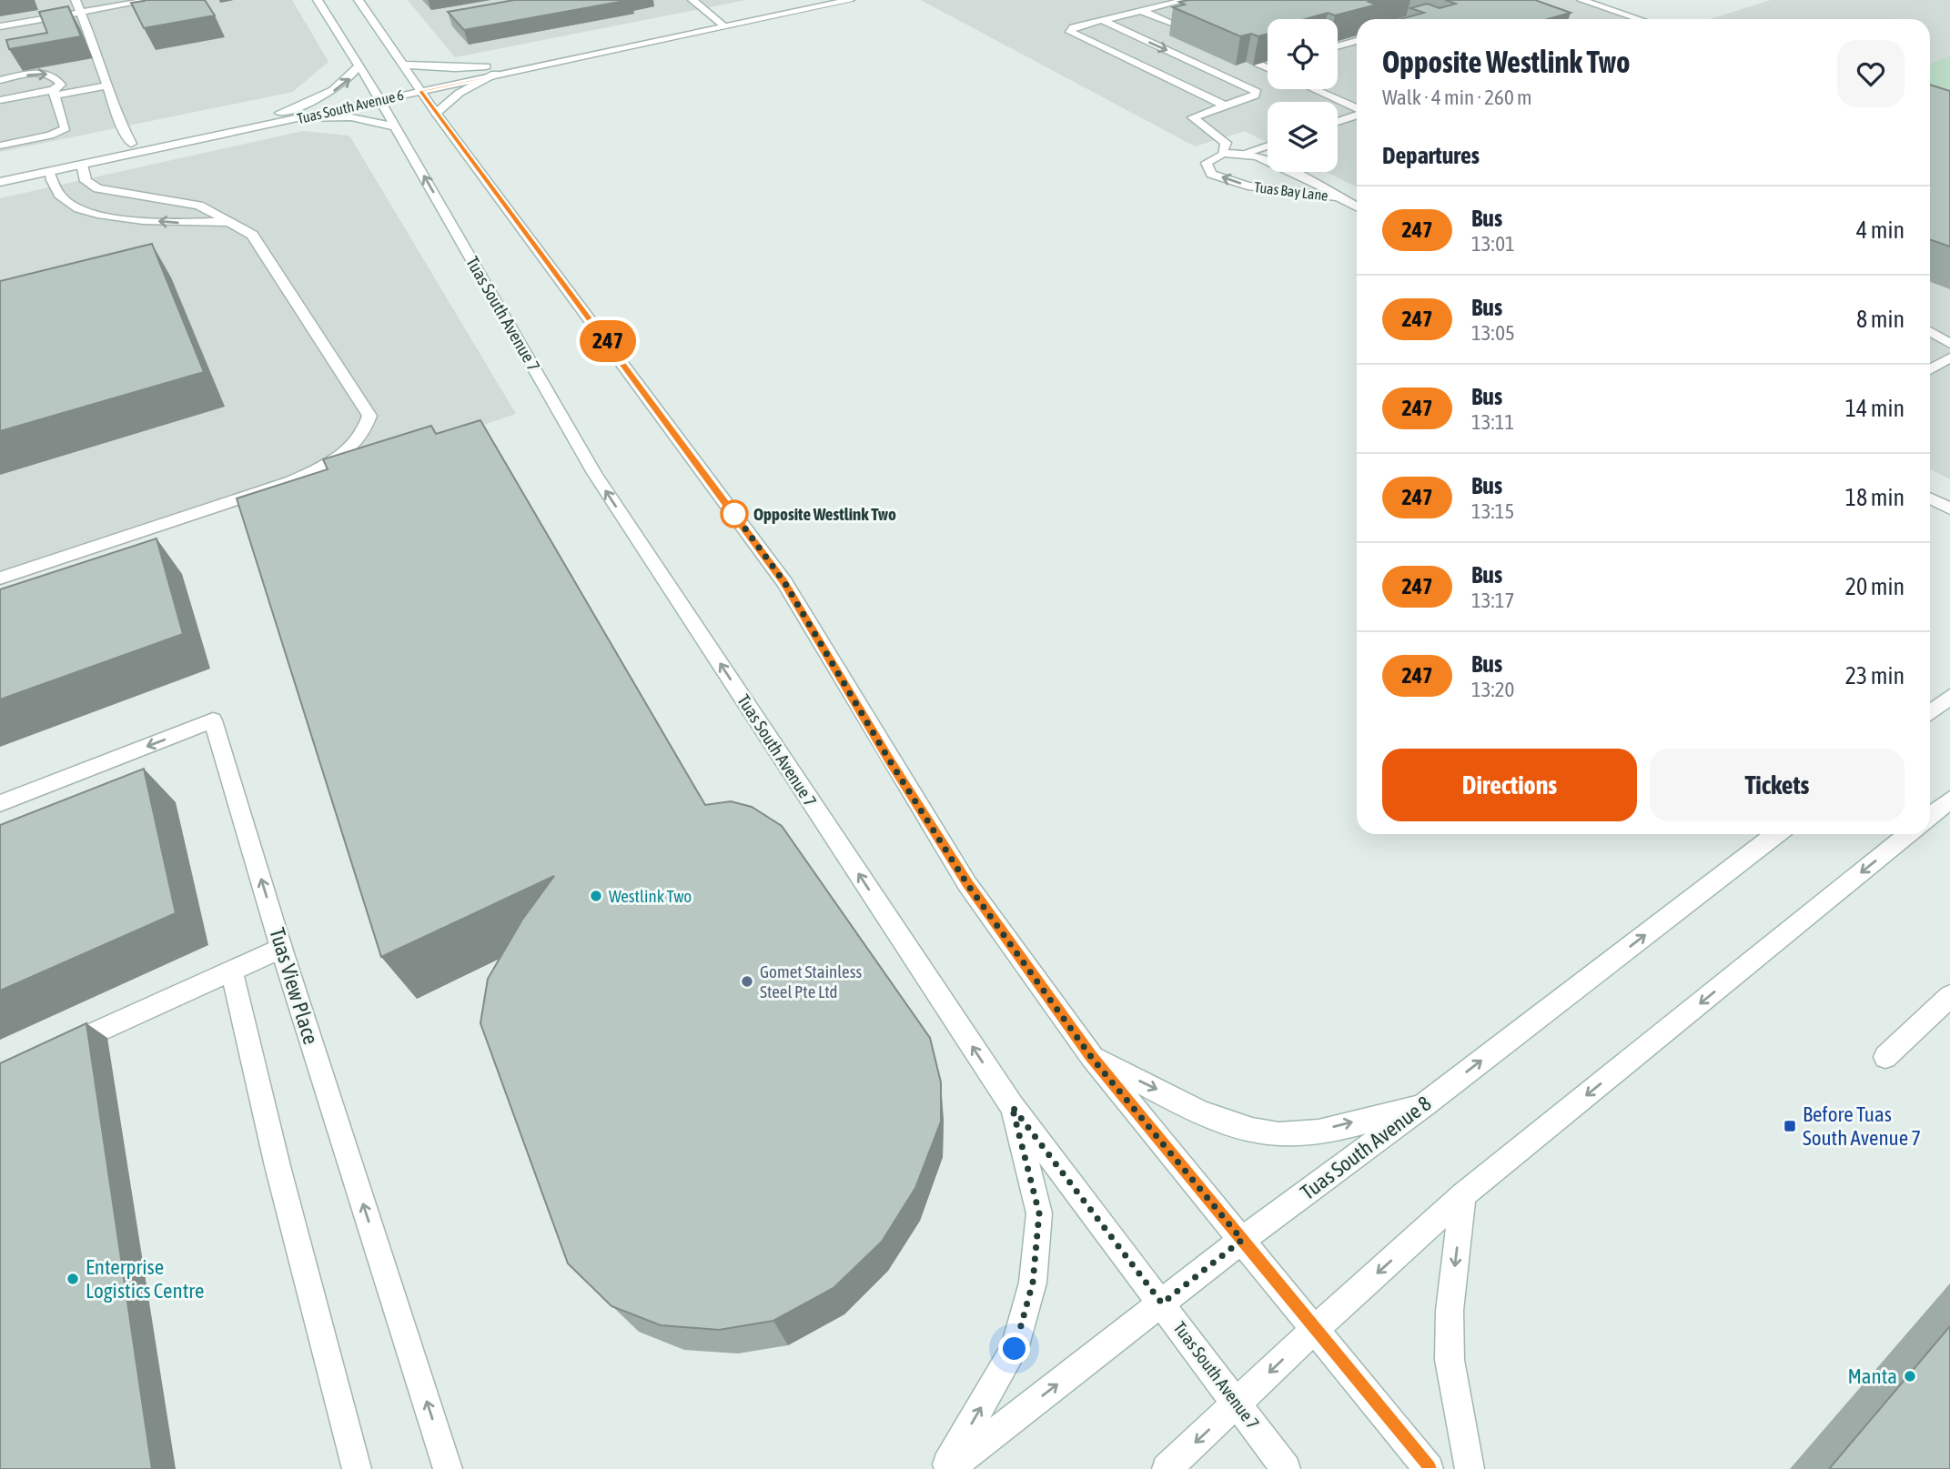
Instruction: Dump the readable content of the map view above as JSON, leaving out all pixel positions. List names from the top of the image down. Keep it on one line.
{"streets":{"street":["Tuas South Avenue 6","Tuas Bay Lane","Tuas South Avenue 7","Tuas View Place","Tuas South Avenue 8"]},"crossings":[["Tuas South Avenue 6","Tuas South Avenue 7"],["Tuas South Avenue 7","Tuas South Avenue 8"]],"places":{"other":["Opposite Westlink Two","Westlink Two","Gomet Stainless Steel Pte Ltd","Enterprise Logistics Centre","Manta"],"transit":["Before Tuas South Avenue 7"]},"lines":["bus line 247"],"page":{"on_map":"247","heading":[["Opposite Westlink Two","Walk · 4 min · 260 m"],"Departures"],"list":[{"mark":"247","name":"Bus","note":"13:01","value":"4 min"},{"mark":"247","name":"Bus","note":"13:05","value":"8 min"},{"mark":"247","name":"Bus","note":"13:11","value":"14 min"},{"mark":"247","name":"Bus","note":"13:15","value":"18 min"},{"mark":"247","name":"Bus","note":"13:17","value":"20 min"},{"mark":"247","name":"Bus","note":"13:20","value":"23 min"}],"buttons":["Directions","Tickets"]}}
